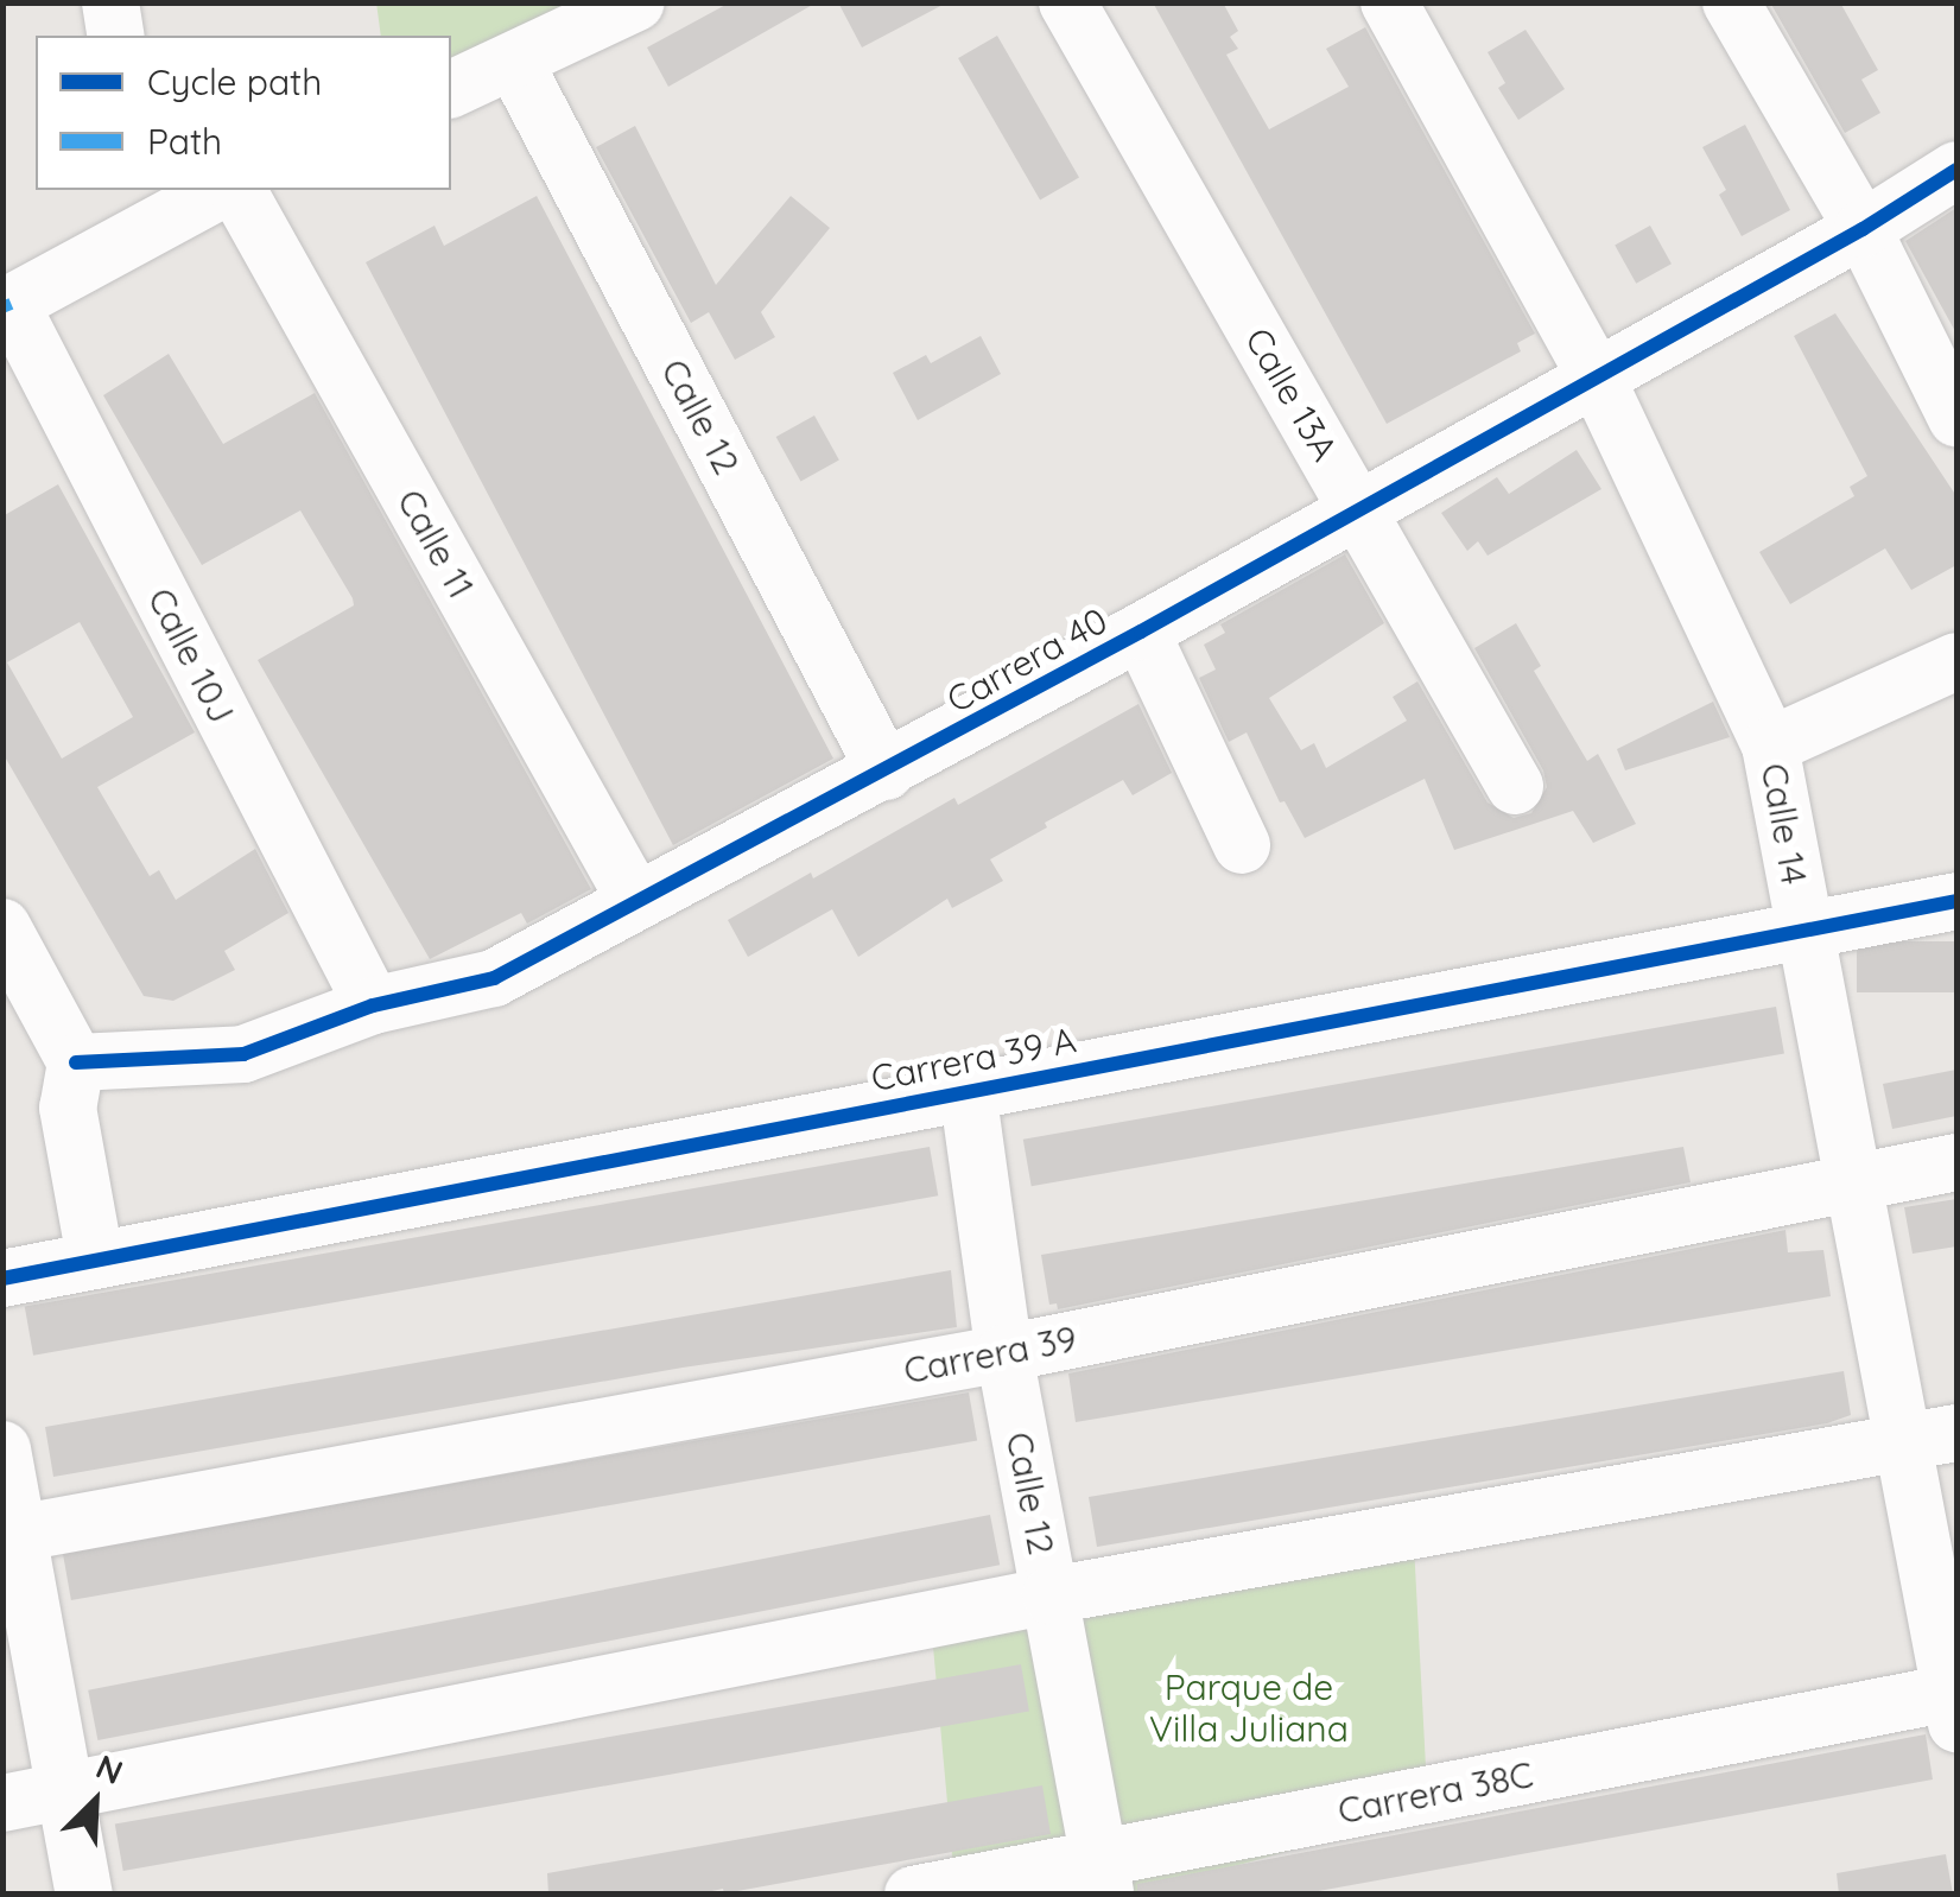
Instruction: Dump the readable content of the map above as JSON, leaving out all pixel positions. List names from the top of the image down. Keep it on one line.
{"streets":{"street":["Calle 13A","Calle 12","Calle 11","Calle 10J","Carrera 40","Calle 14","Carrera 39 A","Carrera 39","Carrera 38C"]},"crossings":[["Calle 13A","Carrera 40"],["Calle 12","Carrera 40"],["Calle 12","Carrera 39 A"],["Calle 12","Carrera 39"],["Calle 12","Carrera 38C"],["Calle 11","Carrera 40"],["Calle 10J","Carrera 40"],["Carrera 40","Calle 14"],["Calle 14","Carrera 39 A"],["Calle 14","Carrera 39"],["Calle 14","Carrera 38C"]],"parks":["Parque de Villa Juliana"],"legend":["Cycle path","Path"],"north":"top right"}
